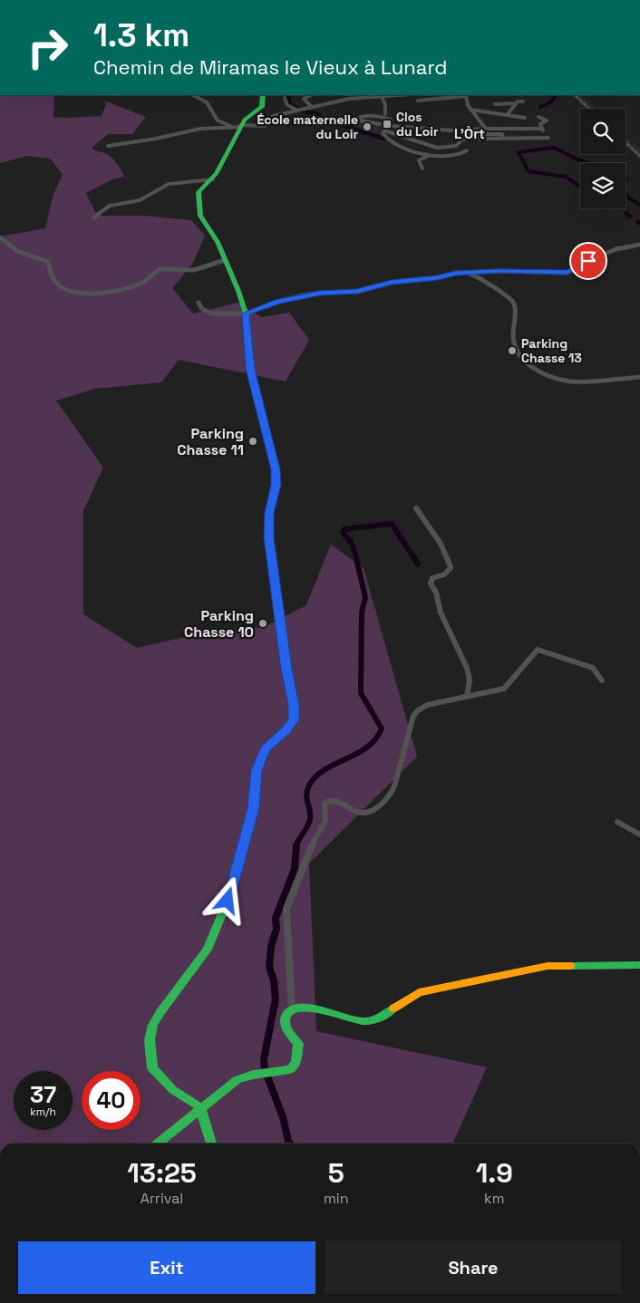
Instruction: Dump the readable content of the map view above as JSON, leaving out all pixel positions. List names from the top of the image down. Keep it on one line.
{"districts":["L'Òrt"],"places":{"transit":["Clos du Loir"],"other":["École maternelle du Loir","Parking Chasse 13","Parking Chasse 11","Parking Chasse 10"]},"page":{"turn":["1.3 km","Chemin de Miramas le Vieux à Lunard"],"speed":"37 km/h","limit":"40","eta":["13:25","Arrival","5","min","1.9","km"],"buttons":["Exit","Share"]}}
